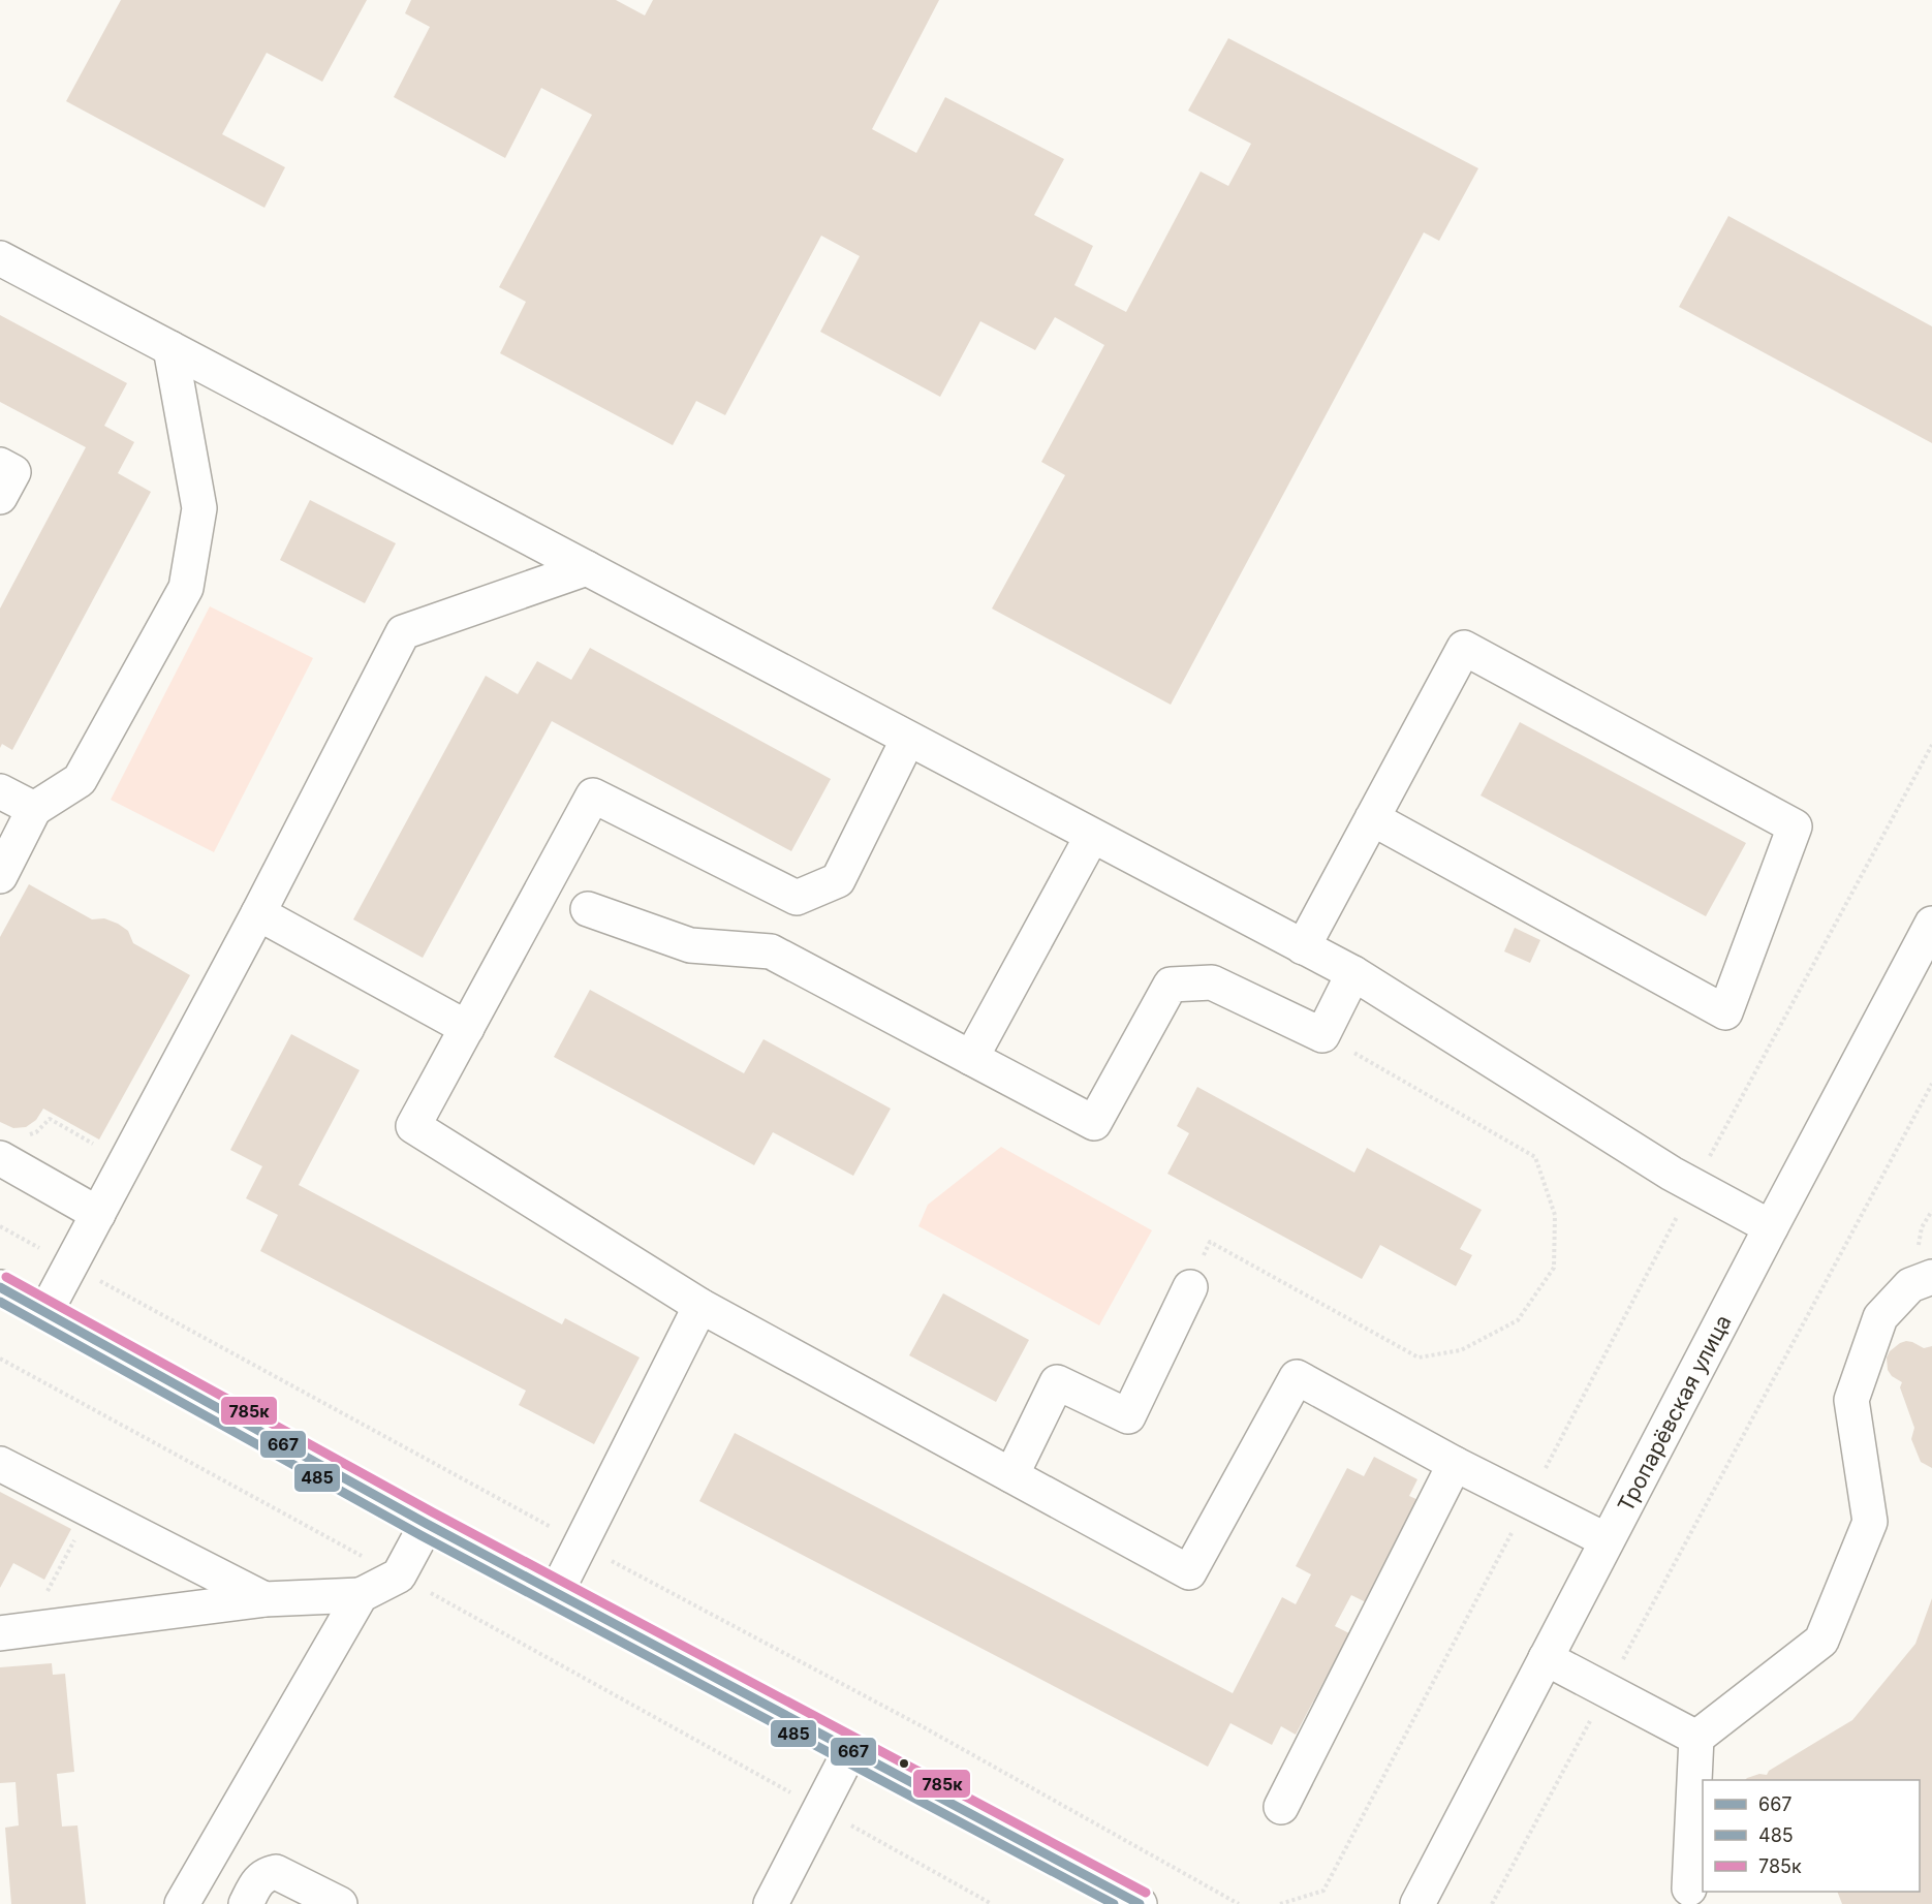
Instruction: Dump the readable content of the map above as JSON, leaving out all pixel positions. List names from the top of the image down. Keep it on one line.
{"streets":{"street":["Тропарёвская улица"]},"lines":["transit line 785к","transit line 667","transit line 485"],"legend":["667","485","785к"]}
